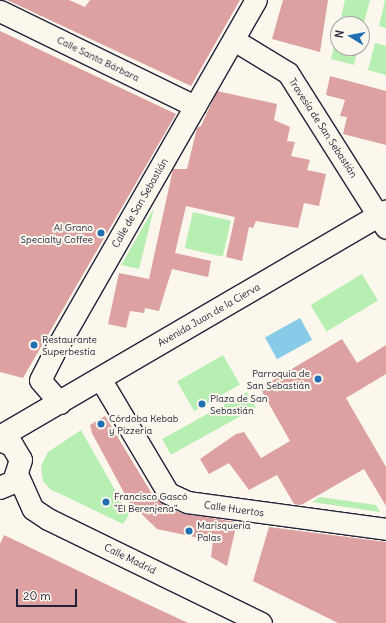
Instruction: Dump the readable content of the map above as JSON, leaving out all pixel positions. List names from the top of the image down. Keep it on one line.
{"streets":{"street":["Calle Santa Bárbara","Travesía de San Sebastián","Calle de San Sebastián","Avenida Juan de la Cierva","Calle Huertos","Calle Madrid"]},"crossings":[["Calle Santa Bárbara","Calle de San Sebastián"],["Travesía de San Sebastián","Calle de San Sebastián"],["Travesía de San Sebastián","Avenida Juan de la Cierva"],["Calle de San Sebastián","Avenida Juan de la Cierva"],["Avenida Juan de la Cierva","Calle Huertos"]],"places":["Al Grano Specialty Coffee","Restaurante Superbestia","Parroquia de San Sebastián","Plaza de San Sebastián","Córdoba Kebab y Pizzería","Francisco Gascó \"El Berenjena\"","Marisquería Palas"],"scale_bar":"20 m","north":"left"}
